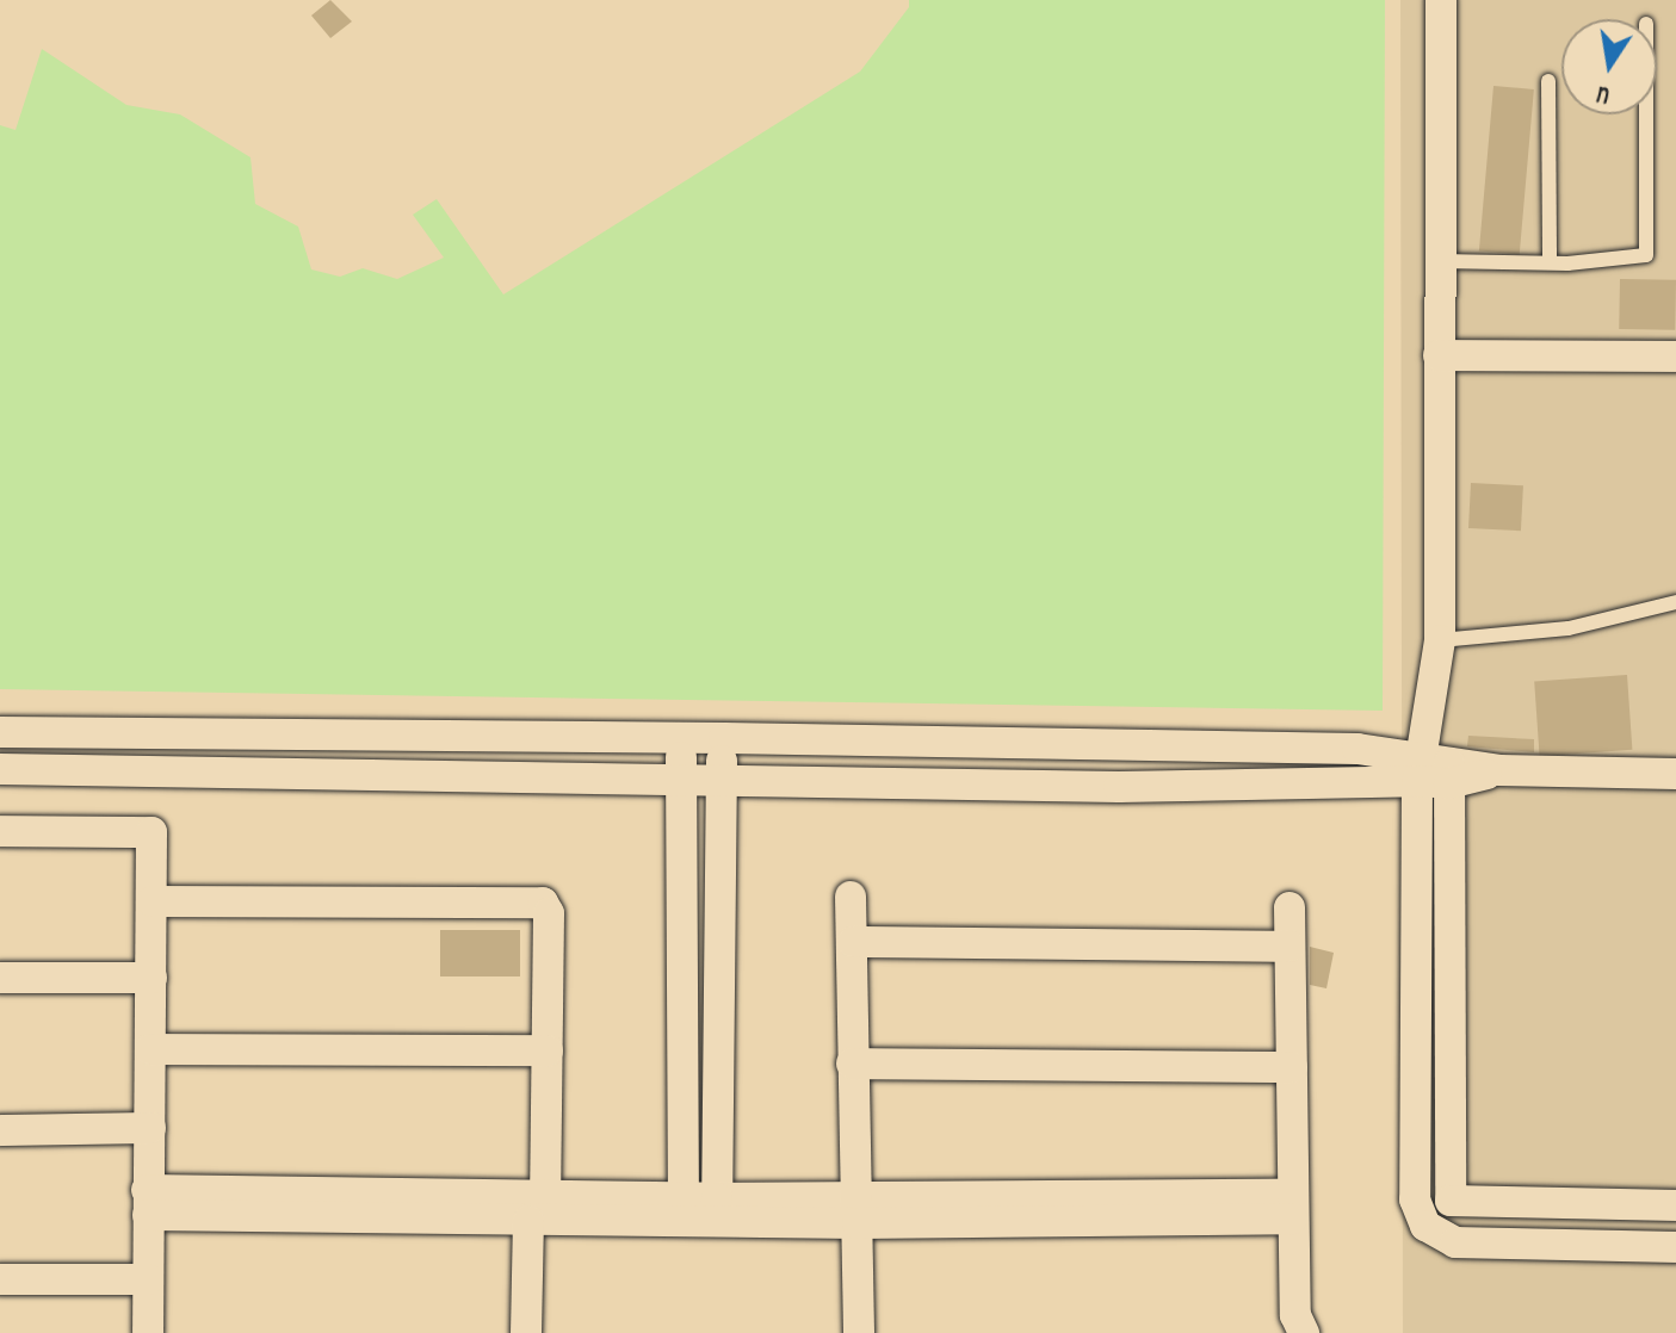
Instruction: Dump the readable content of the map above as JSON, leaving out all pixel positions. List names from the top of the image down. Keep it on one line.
{"north":"bottom"}
